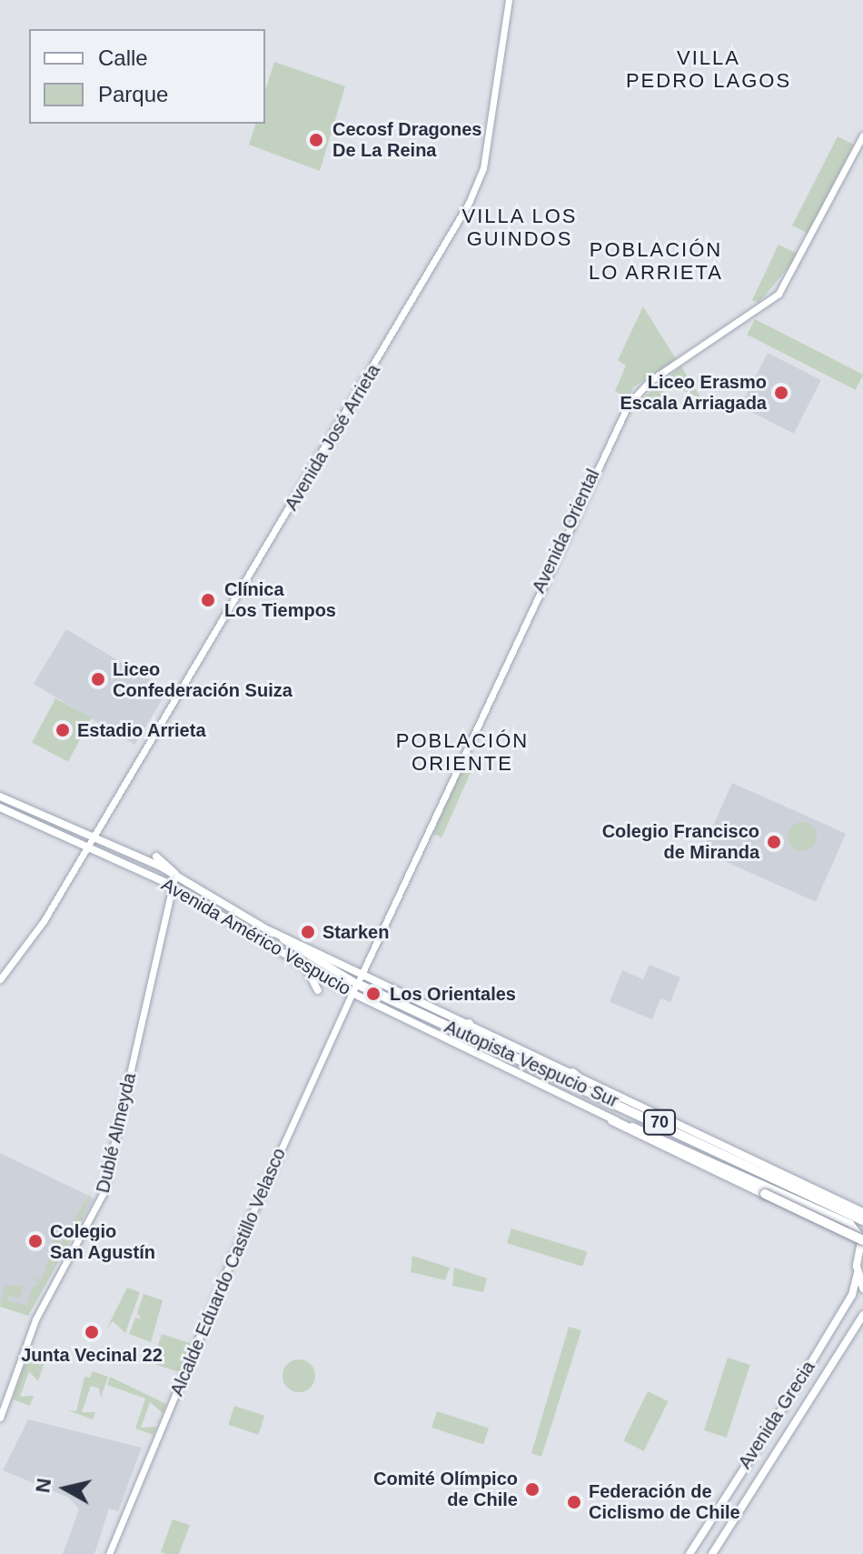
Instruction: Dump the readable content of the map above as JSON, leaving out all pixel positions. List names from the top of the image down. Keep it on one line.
{"streets":{"highway":["Autopista Vespucio Sur","70"],"main road":["Avenida José Arrieta","Avenida Oriental","Avenida Américo Vespucio","Dublé Almeyda","Alcalde Eduardo Castillo Velasco","Avenida Grecia"]},"crossings":[["Avenida José Arrieta","Avenida Américo Vespucio"],["Avenida Oriental","Avenida Américo Vespucio"],["Avenida Oriental","Autopista Vespucio Sur"],["Avenida Oriental","Alcalde Eduardo Castillo Velasco"],["Avenida Américo Vespucio","Autopista Vespucio Sur"],["Avenida Américo Vespucio","Dublé Almeyda"],["Avenida Américo Vespucio","Alcalde Eduardo Castillo Velasco"],["Autopista Vespucio Sur","Alcalde Eduardo Castillo Velasco"]],"districts":["VILLA PEDRO LAGOS","VILLA LOS GUINDOS","POBLACIÓN LO ARRIETA","POBLACIÓN ORIENTE"],"places":["Cecosf Dragones De La Reina","Liceo Erasmo Escala Arriagada","Clínica Los Tiempos","Liceo Confederación Suiza","Estadio Arrieta","Colegio Francisco de Miranda","Starken","Los Orientales","Colegio San Agustín","Junta Vecinal 22","Comité Olímpico de Chile","Federación de Ciclismo de Chile"],"legend":["Calle","Parque"],"north":"left"}
